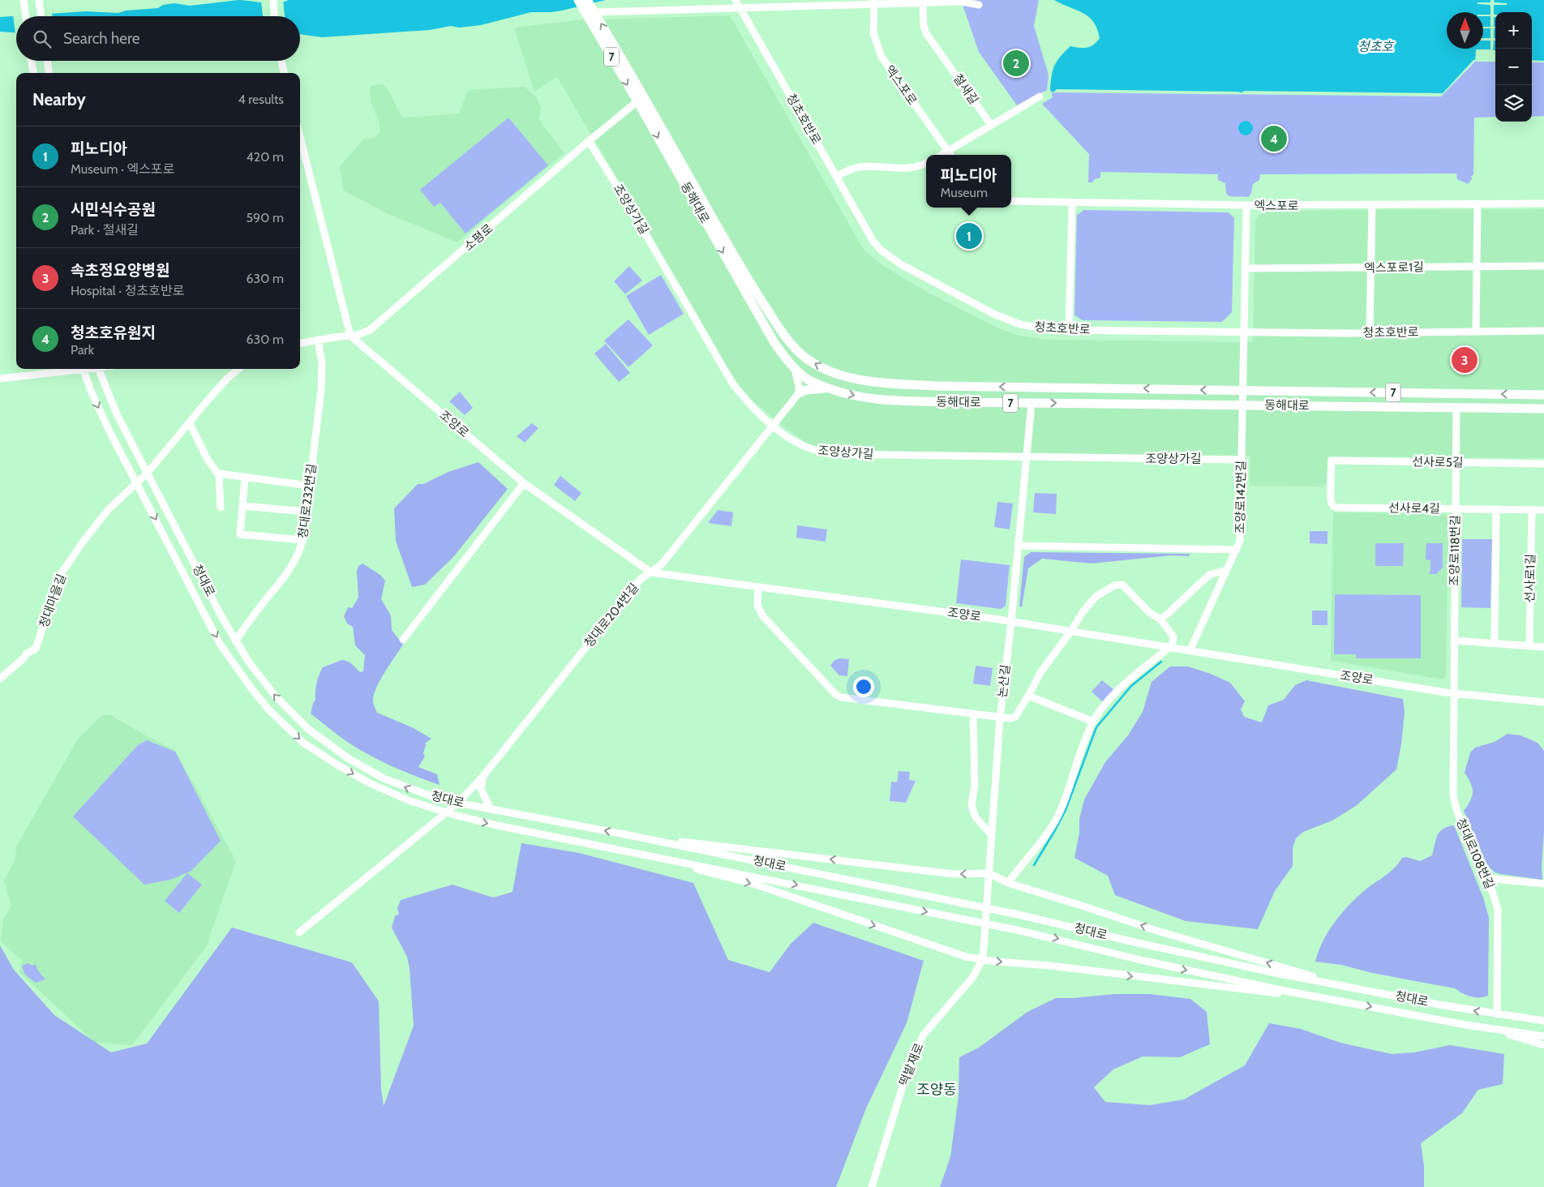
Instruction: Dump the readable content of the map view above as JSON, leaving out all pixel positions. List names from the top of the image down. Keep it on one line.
{"streets":{"main road":["7","동해대로"],"street":["엑스포로","철새길","청초호반로","조양상가길","소평로","엑스포로1길","조양로","선사로5길","조양로142번길","청대로232번길","선사로4길","조양로118번길","선사로1길","청대로","청대마을길","청대로204번길","논산길","청대로108번길","떡밭재로"]},"crossings":[["7","동해대로"],["엑스포로","조양로142번길"],["청초호반로","조양로142번길"],["동해대로","소평로"],["동해대로","조양로142번길"],["동해대로","조양로118번길"],["동해대로","논산길"],["조양상가길","소평로"],["조양상가길","조양로142번길"],["조양상가길","청대로204번길"],["조양상가길","논산길"],["소평로","조양로"],["소평로","청대로232번길"],["엑스포로1길","조양로142번길"],["조양로","조양로142번길"],["조양로","조양로118번길"],["조양로","청대로204번길"],["조양로","논산길"],["조양로","청대로108번길"],["선사로5길","선사로4길"],["선사로5길","조양로118번길"],["청대로232번길","청대로"],["선사로4길","조양로118번길"],["선사로4길","선사로1길"],["조양로118번길","청대로108번길"],["청대로","청대마을길"],["청대로","청대로204번길"],["청대로","청대로108번길"],["논산길","떡밭재로"]],"districts":["조양동"],"water":["청초호"],"north":"top","page":{"map_buttons":["+","−"],"search":"Search here","pins":["2","4","1","3"],"heading":["Nearby","4 results"],"list":[{"mark":"1","name":"피노디아","note":"Museum · 엑스포로","value":"420 m"},{"mark":"2","name":"시민식수공원","note":"Park · 철새길","value":"590 m"},{"mark":"3","name":"속초정요양병원","note":"Hospital · 청초호반로","value":"630 m"},{"mark":"4","name":"청초호유원지","note":"Park","value":"630 m"}],"popup":["피노디아","Museum"]}}
